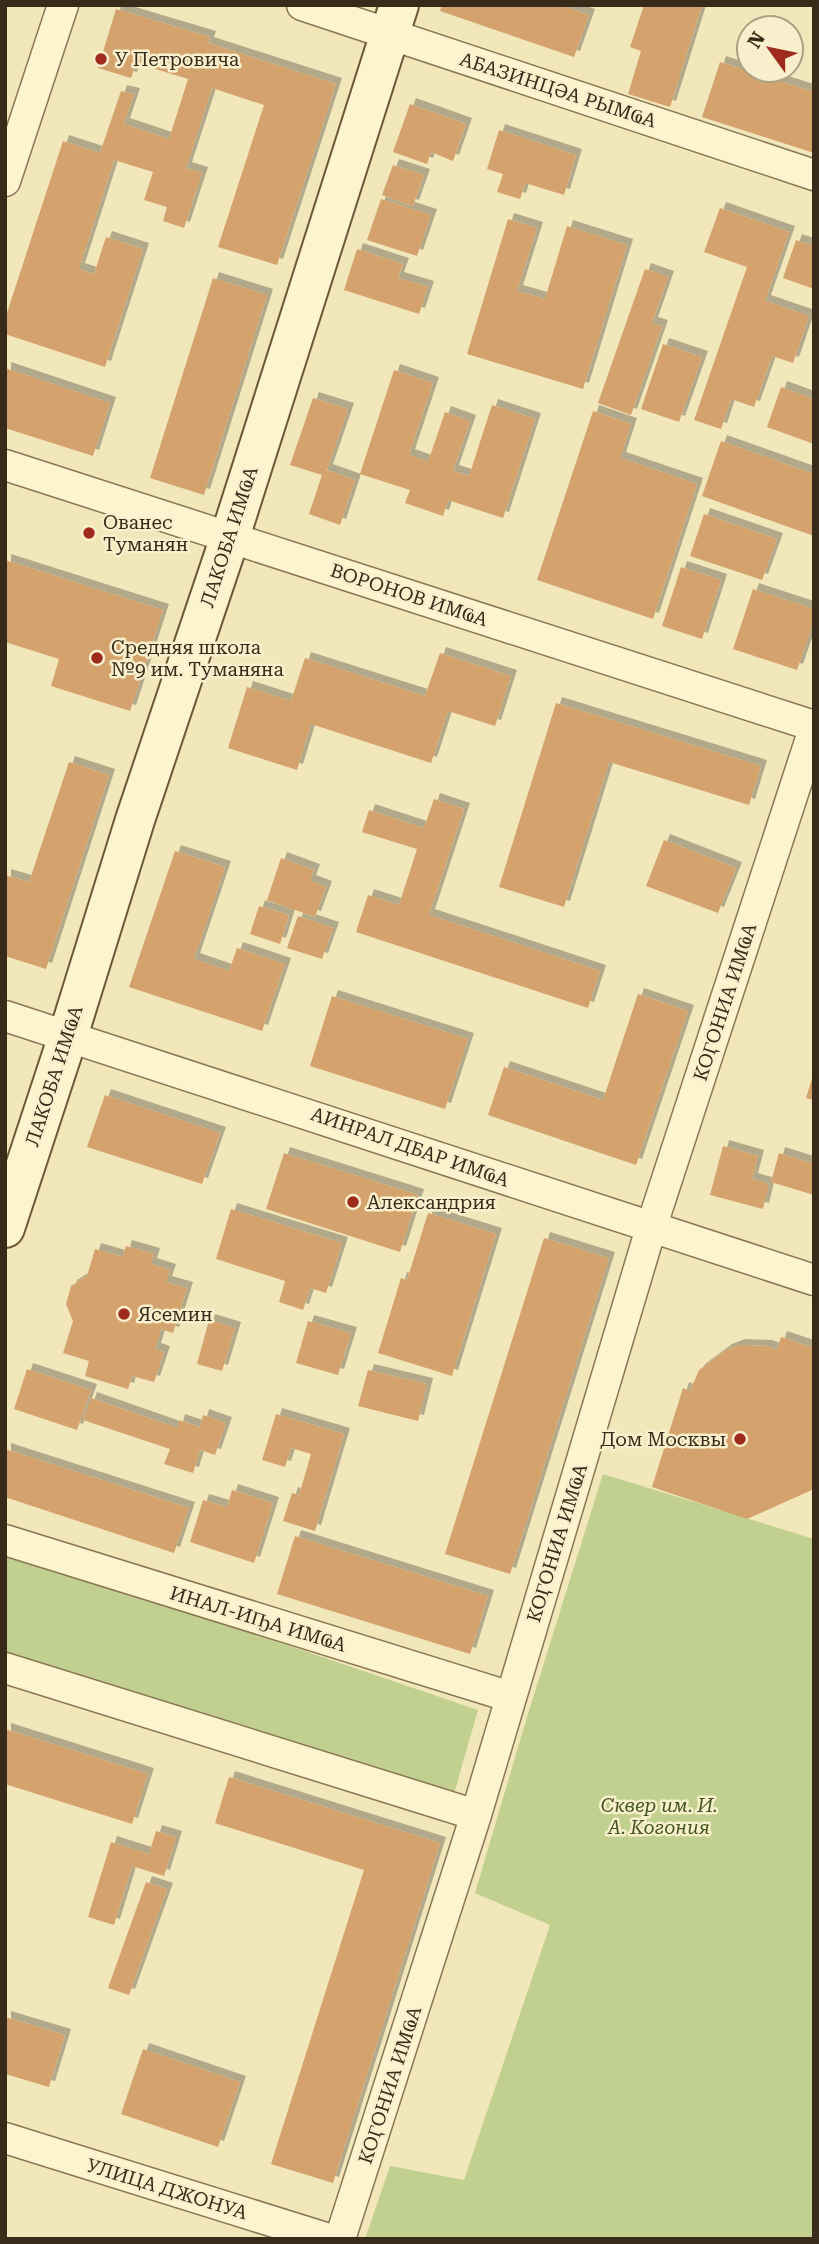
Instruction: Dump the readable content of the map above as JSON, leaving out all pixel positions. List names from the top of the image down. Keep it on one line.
{"streets":{"main road":["ЛАКОБА ИМҨА"],"street":["АБАЗИНЦӘА РЫМҨА","ВОРОНОВ ИМҨА","КОӶОНИА ИМҨА","АИНРАЛ ДБАР ИМҨА","ИНАЛ-ИҦА ИМҨА","УЛИЦА ДЖОНУА"]},"crossings":[["АБАЗИНЦӘА РЫМҨА","ЛАКОБА ИМҨА"],["ЛАКОБА ИМҨА","ВОРОНОВ ИМҨА"],["ЛАКОБА ИМҨА","АИНРАЛ ДБАР ИМҨА"],["ВОРОНОВ ИМҨА","КОӶОНИА ИМҨА"],["КОӶОНИА ИМҨА","АИНРАЛ ДБАР ИМҨА"],["КОӶОНИА ИМҨА","ИНАЛ-ИҦА ИМҨА"]],"parks":["Сквер им. И. А. Когония"],"places":["У Петровича","Ованес Туманян","Средняя школа №9 им. Туманяна","Александрия","Ясемин","Дом Москвы"],"north":"top left"}
